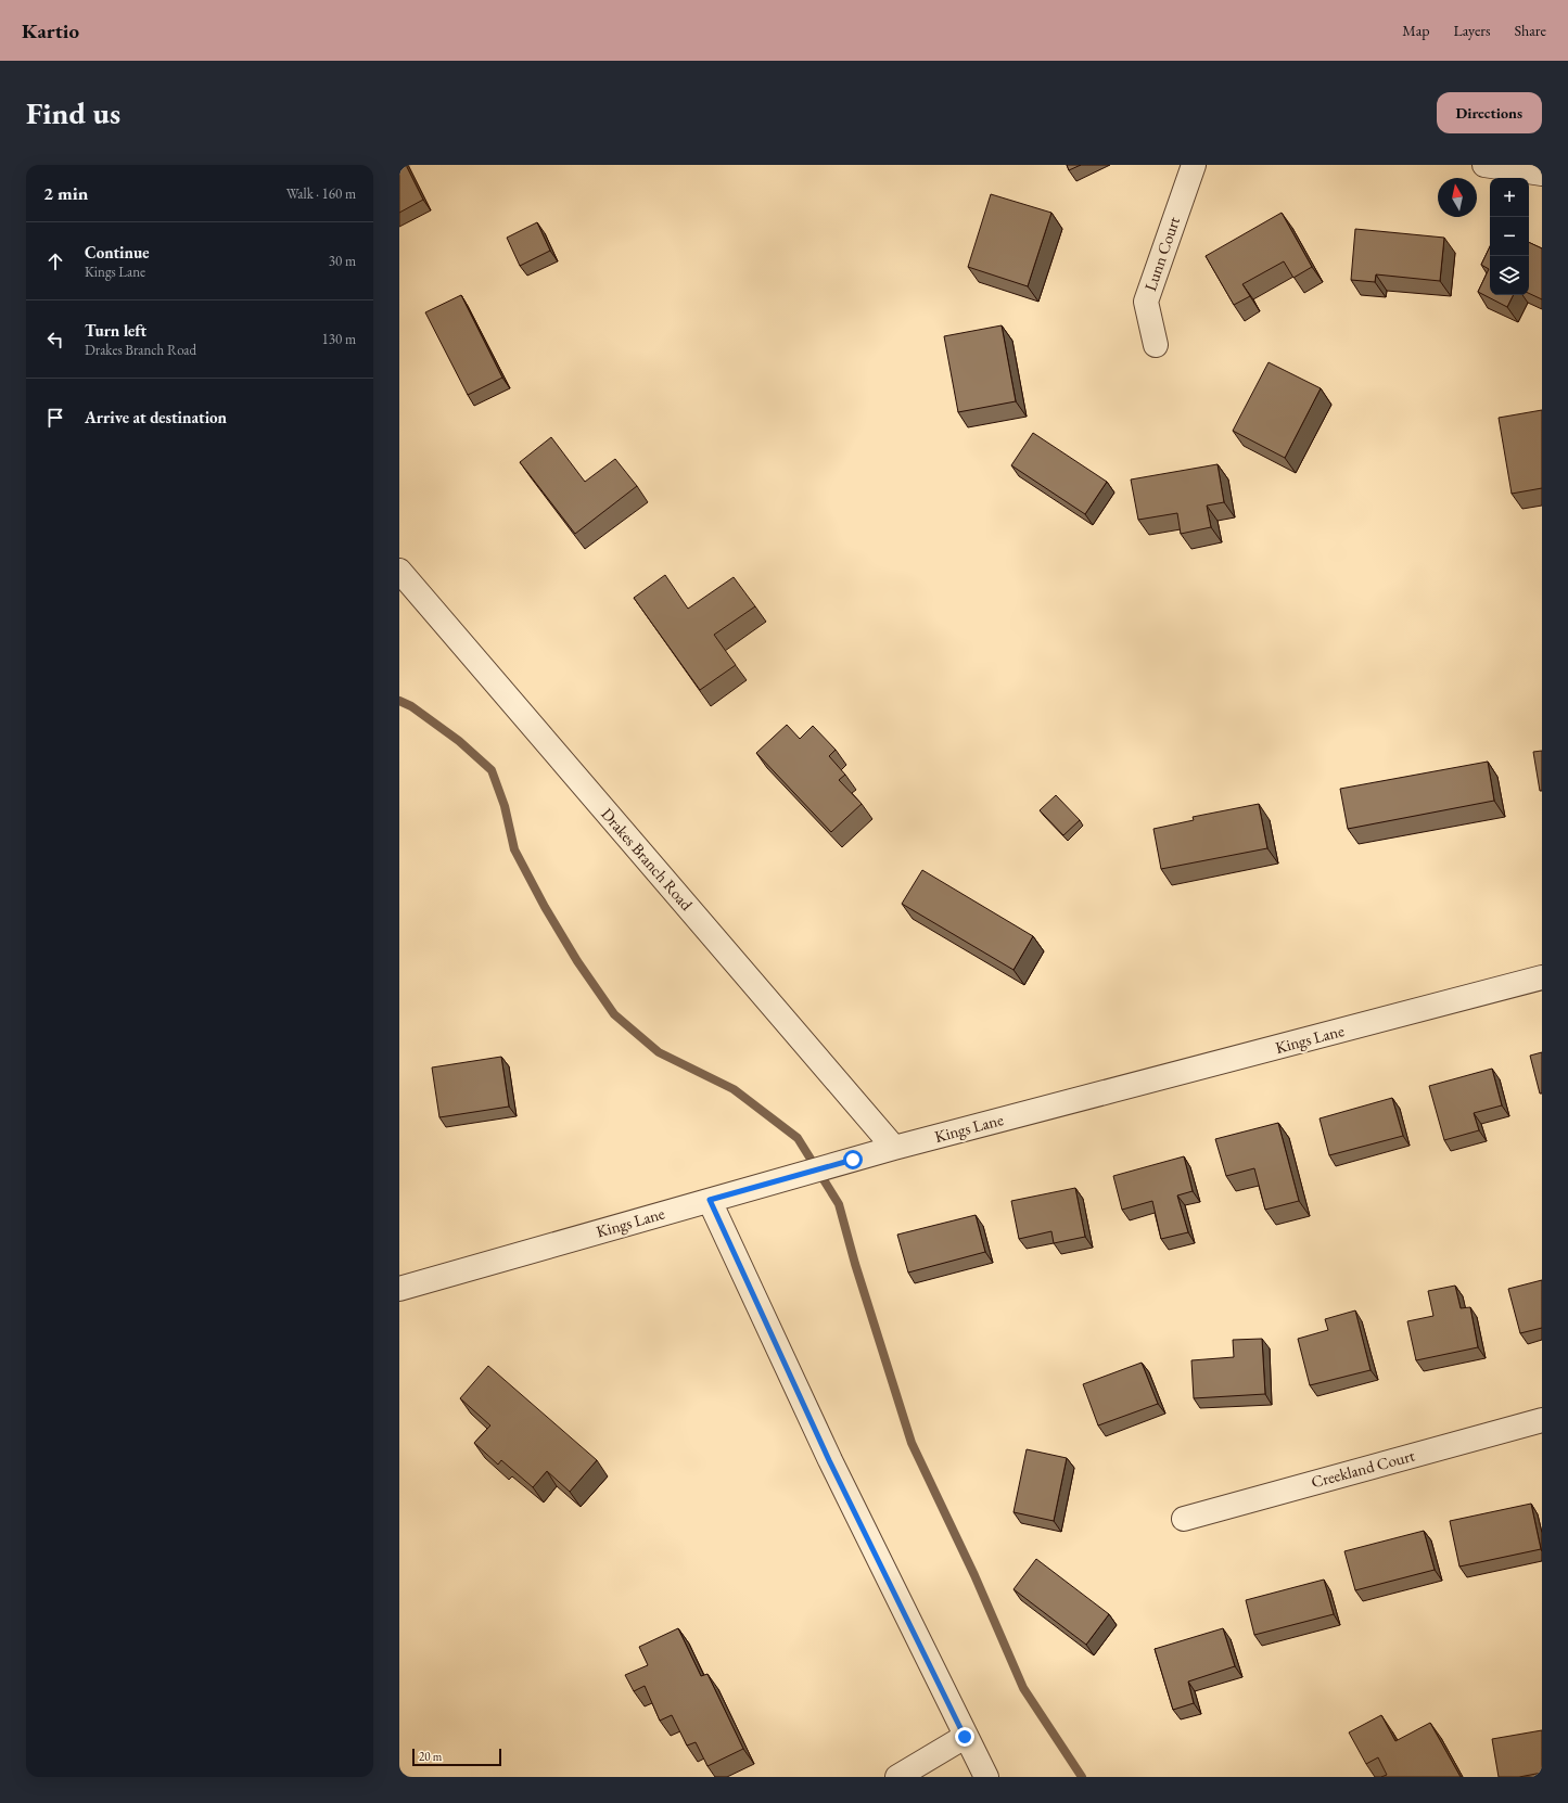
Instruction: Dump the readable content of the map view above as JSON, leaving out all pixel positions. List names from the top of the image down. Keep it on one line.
{"streets":{"street":["Lunn Court","Drakes Branch Road","Kings Lane","Creekland Court"]},"crossings":[["Drakes Branch Road","Kings Lane"]],"scale_bar":"20 m","north":"top","page":{"header":"Kartio","nav":["Map","Layers","Share"],"buttons":"Directions","title":"Find us","heading":["2 min","Walk · 160 m"],"map_buttons":["+","−"],"list":[["Continue","Kings Lane","30 m"],["Turn left","Drakes Branch Road","130 m"],"Arrive at destination"],"scale":"20 m"}}
